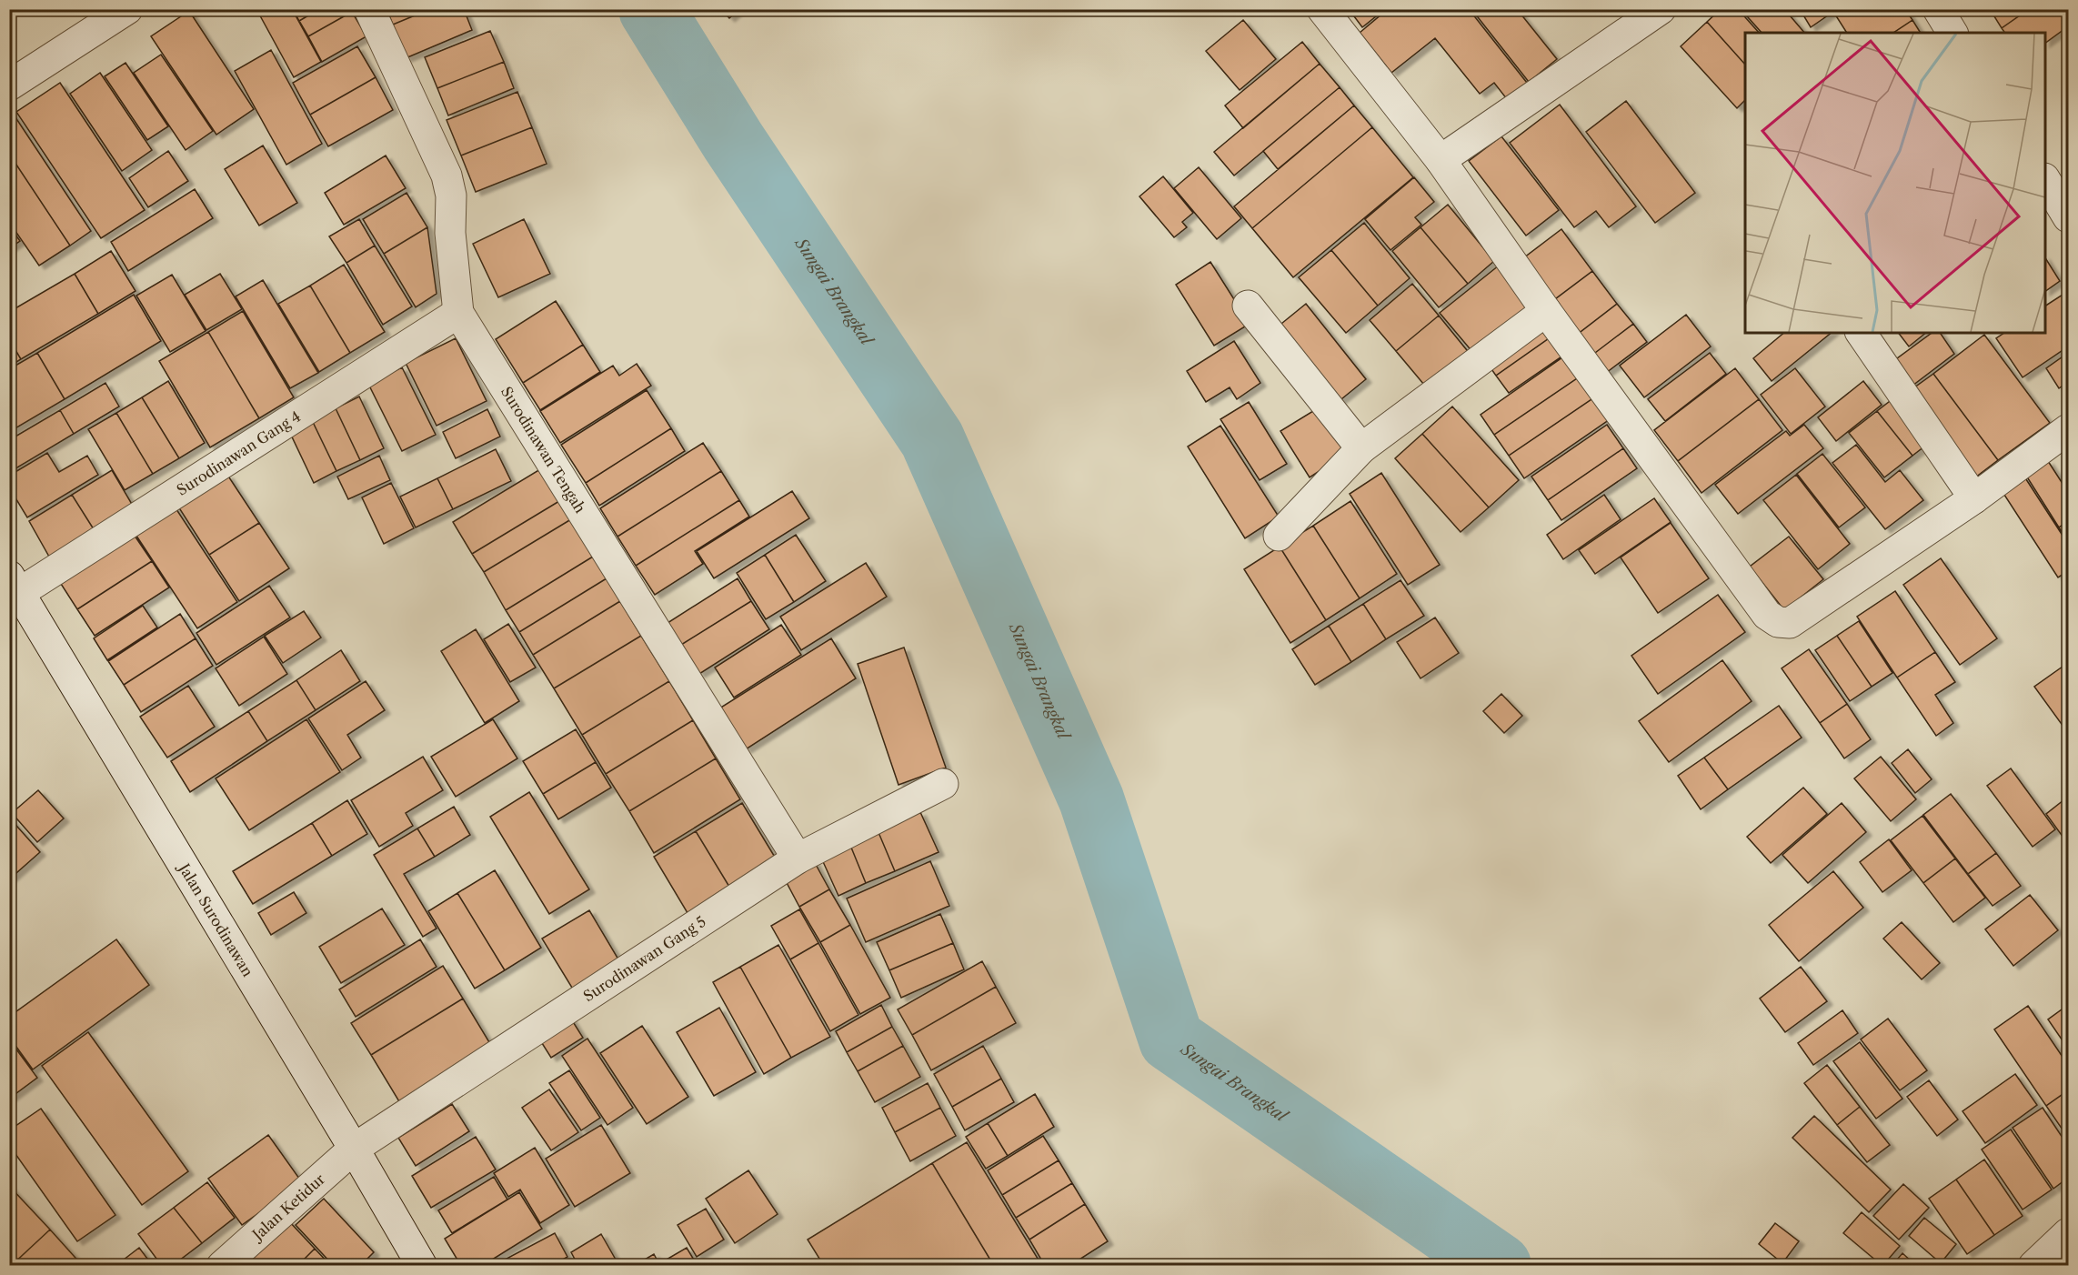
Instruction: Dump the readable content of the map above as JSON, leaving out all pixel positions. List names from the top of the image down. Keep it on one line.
{"streets":{"street":["Surodinawan Tengah","Surodinawan Gang 4","Jalan Surodinawan","Surodinawan Gang 5","Jalan Ketidur"]},"crossings":[["Surodinawan Tengah","Surodinawan Gang 4"],["Surodinawan Tengah","Surodinawan Gang 5"],["Surodinawan Gang 4","Jalan Surodinawan"],["Jalan Surodinawan","Surodinawan Gang 5"],["Jalan Surodinawan","Jalan Ketidur"],["Surodinawan Gang 5","Jalan Ketidur"]],"water":["Sungai Brangkal"]}
